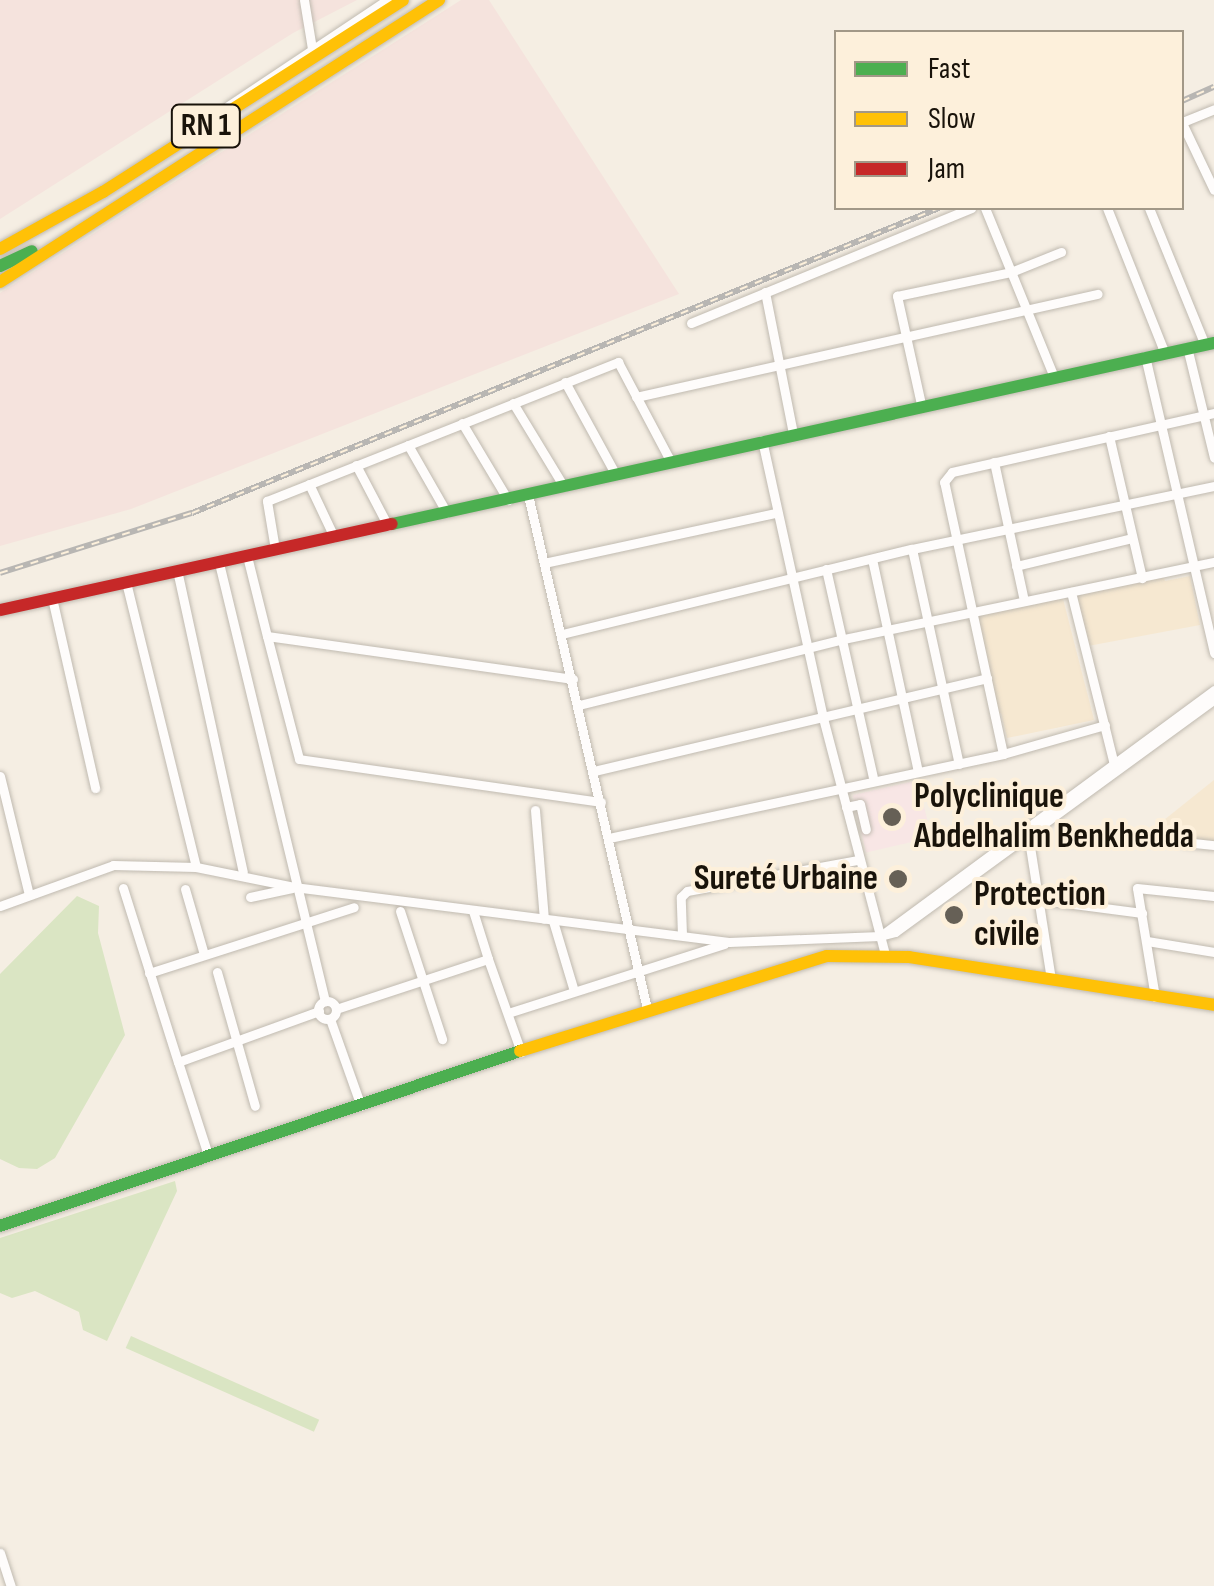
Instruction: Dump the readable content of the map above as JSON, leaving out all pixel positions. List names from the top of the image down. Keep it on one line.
{"streets":{"main road":["RN 1"]},"places":["Polyclinique Abdelhalim Benkhedda","Sureté Urbaine","Protection civile"],"legend":["Fast","Slow","Jam"]}
